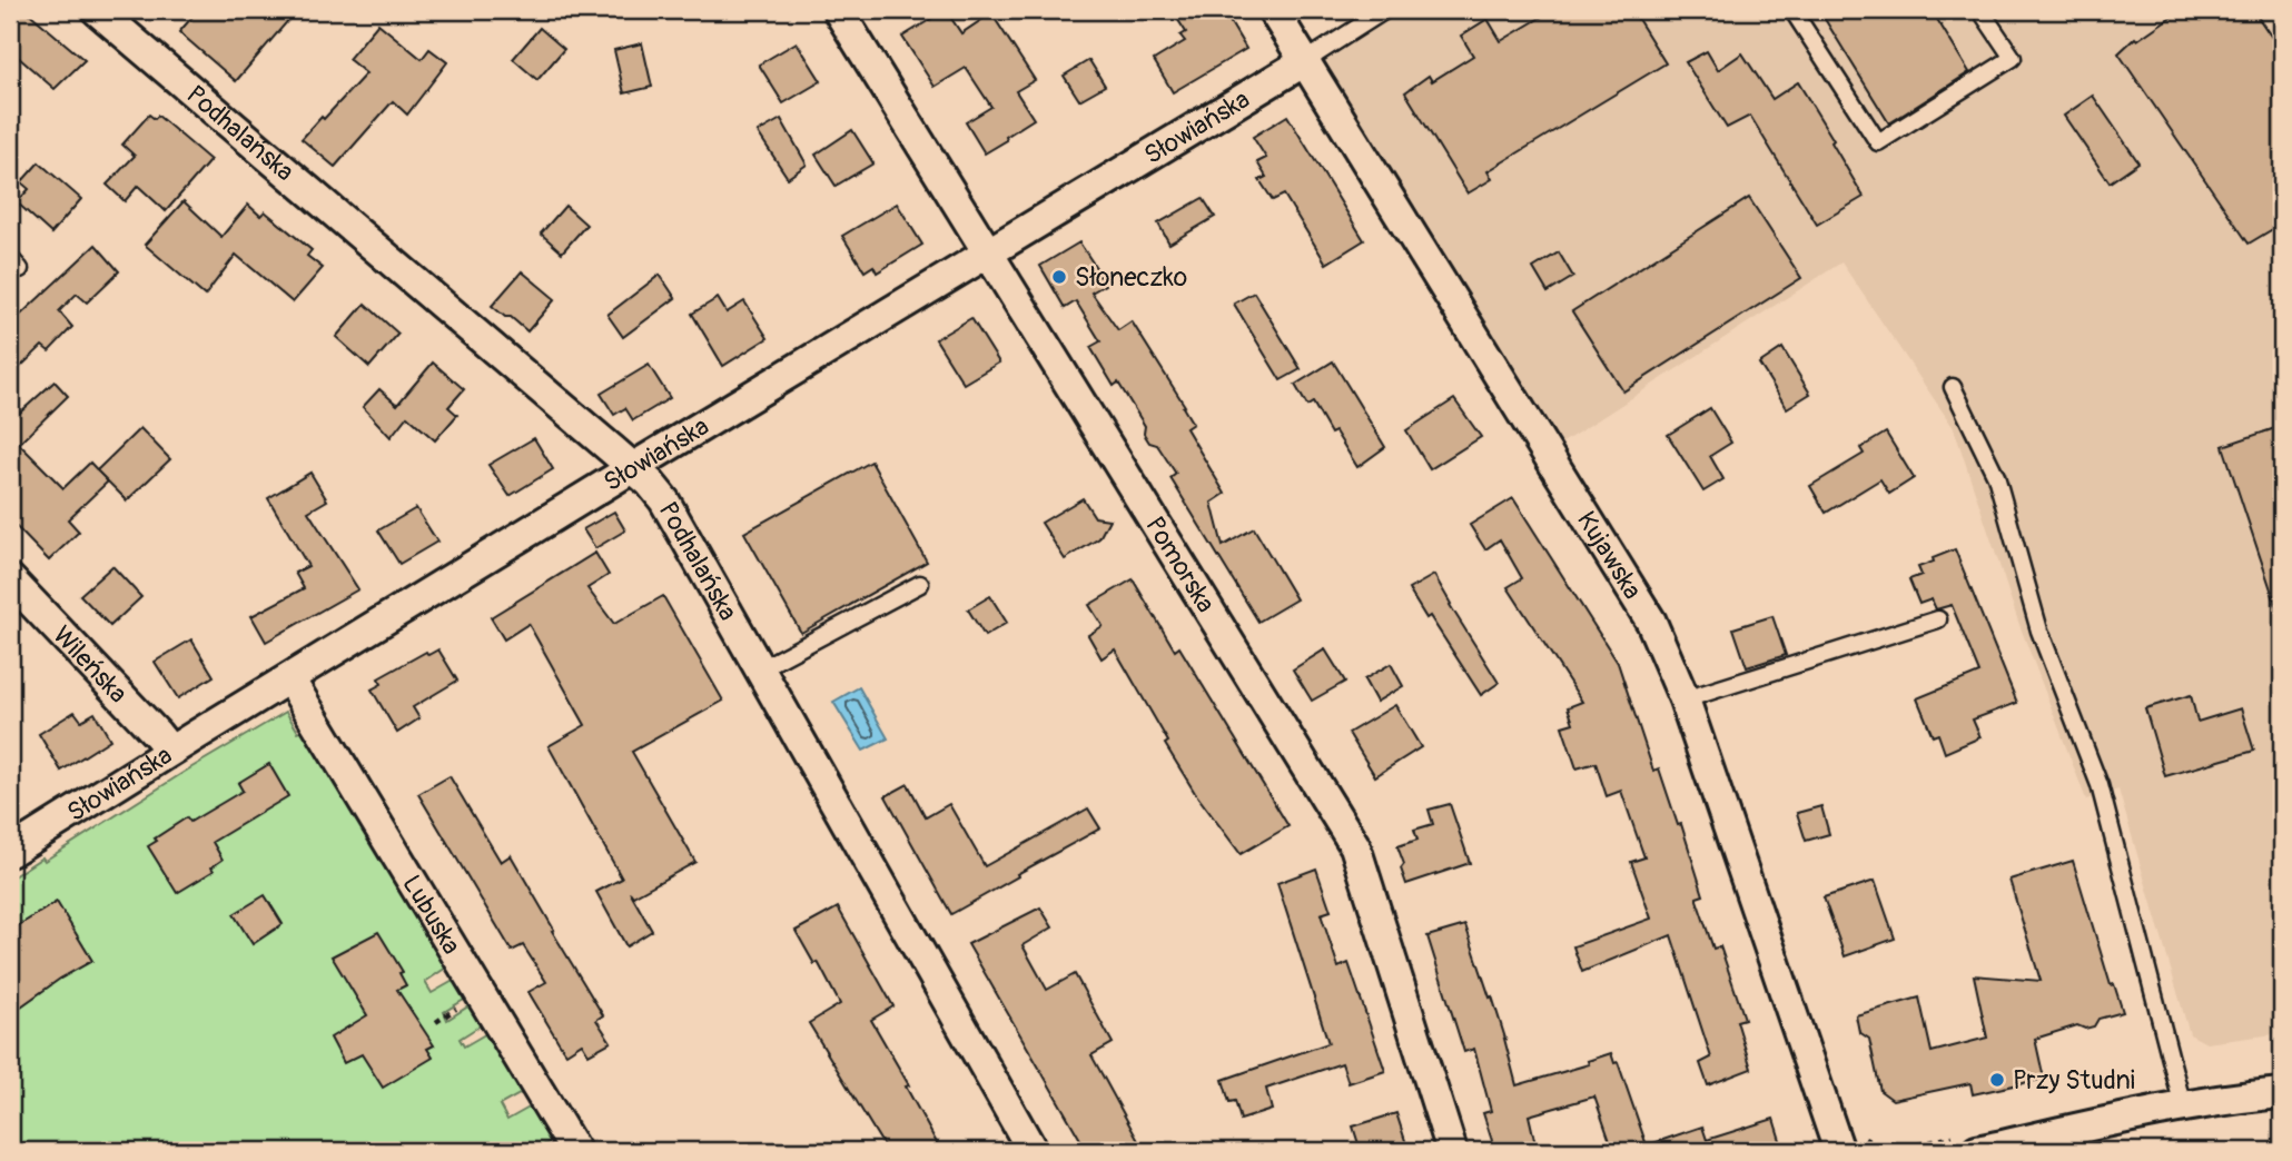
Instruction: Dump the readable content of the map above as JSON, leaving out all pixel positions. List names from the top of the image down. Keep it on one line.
{"streets":{"street":["Słowiańska","Podhalańska","Kujawska","Pomorska","Wileńska","Lubuska"]},"crossings":[["Słowiańska","Podhalańska"],["Słowiańska","Kujawska"],["Słowiańska","Pomorska"],["Słowiańska","Wileńska"],["Słowiańska","Lubuska"]],"places":["Słoneczko","Przy Studni"]}
